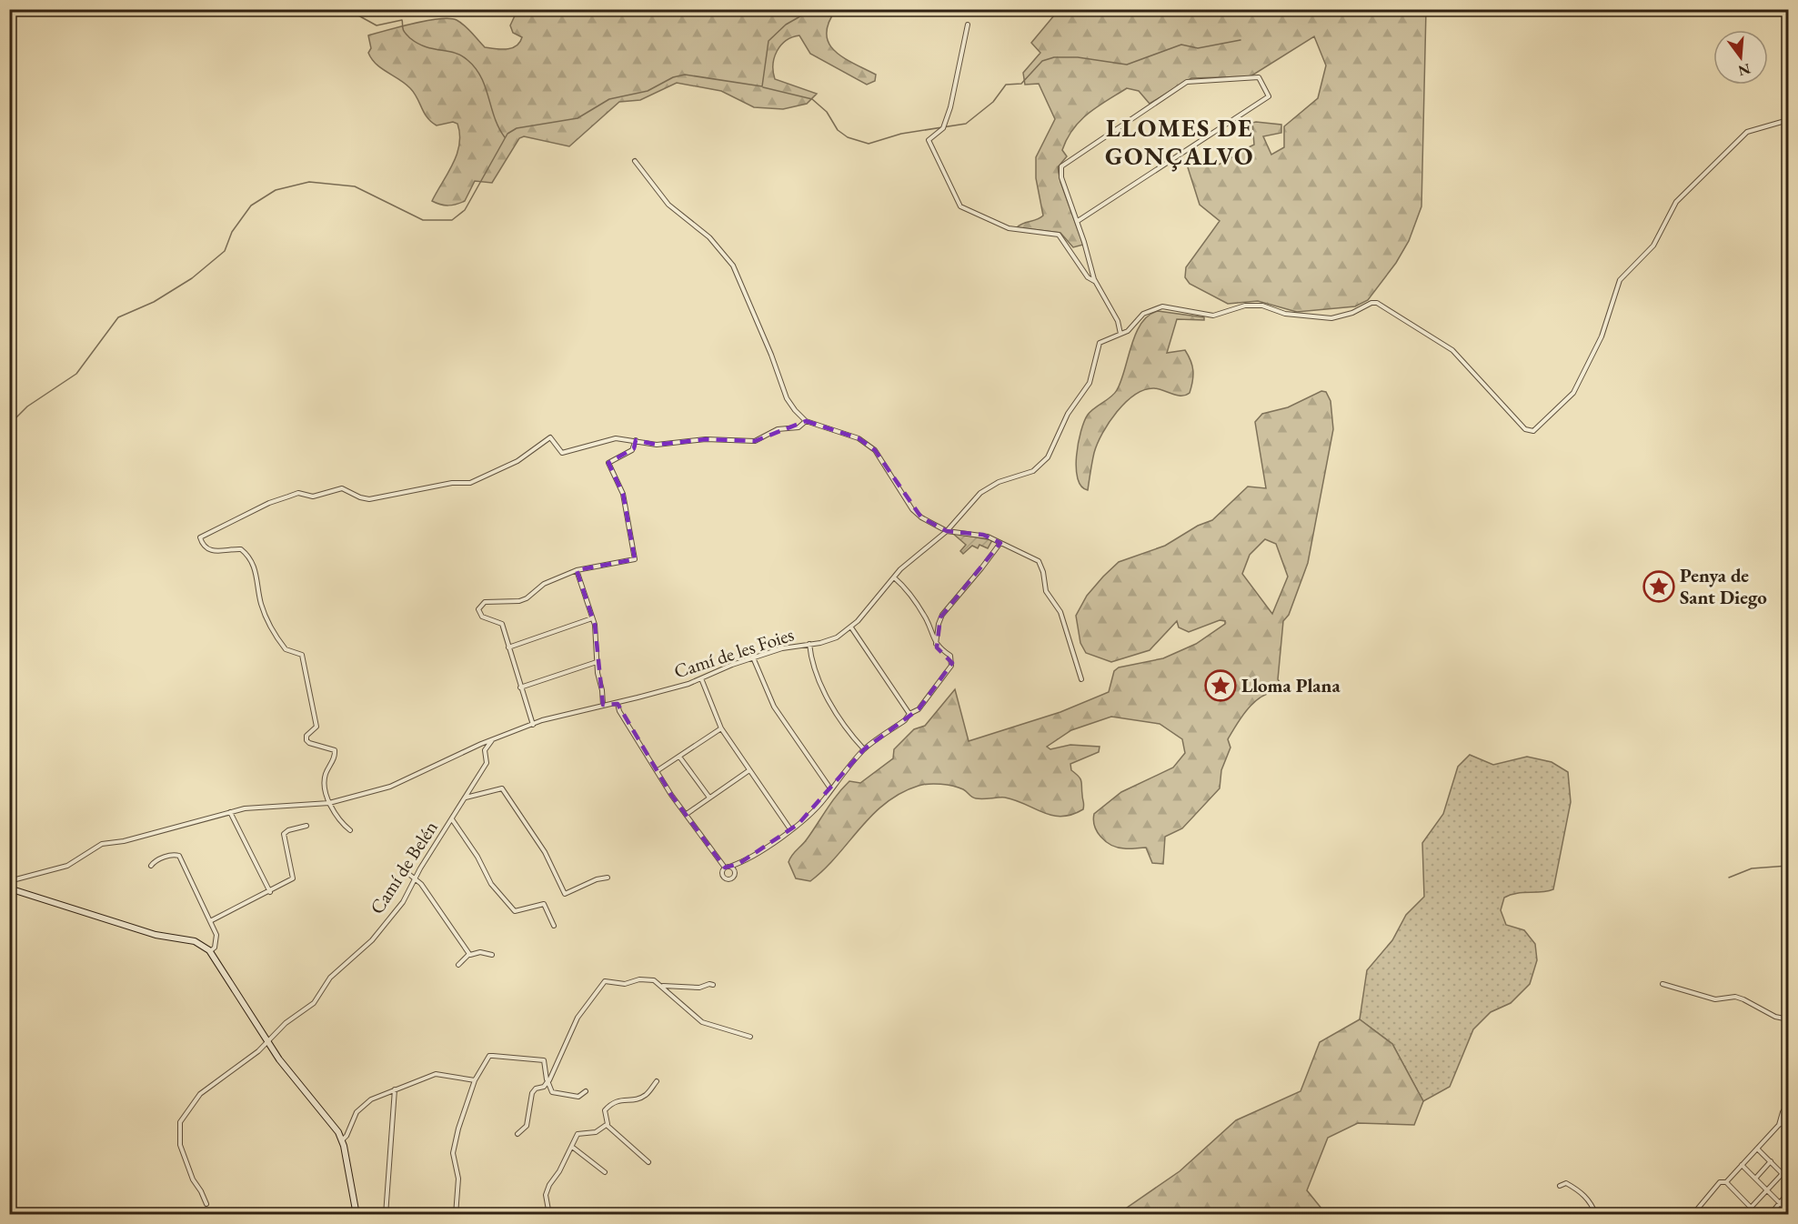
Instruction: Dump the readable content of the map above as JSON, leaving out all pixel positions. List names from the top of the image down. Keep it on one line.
{"streets":{"street":["Camí de les Foies","Camí de Belén"]},"crossings":[["Camí de les Foies","Camí de Belén"]],"districts":["LLOMES DE GONÇALVO"],"places":{"place":["Penya de Sant Diego","Lloma Plana"]},"north":"bottom"}
